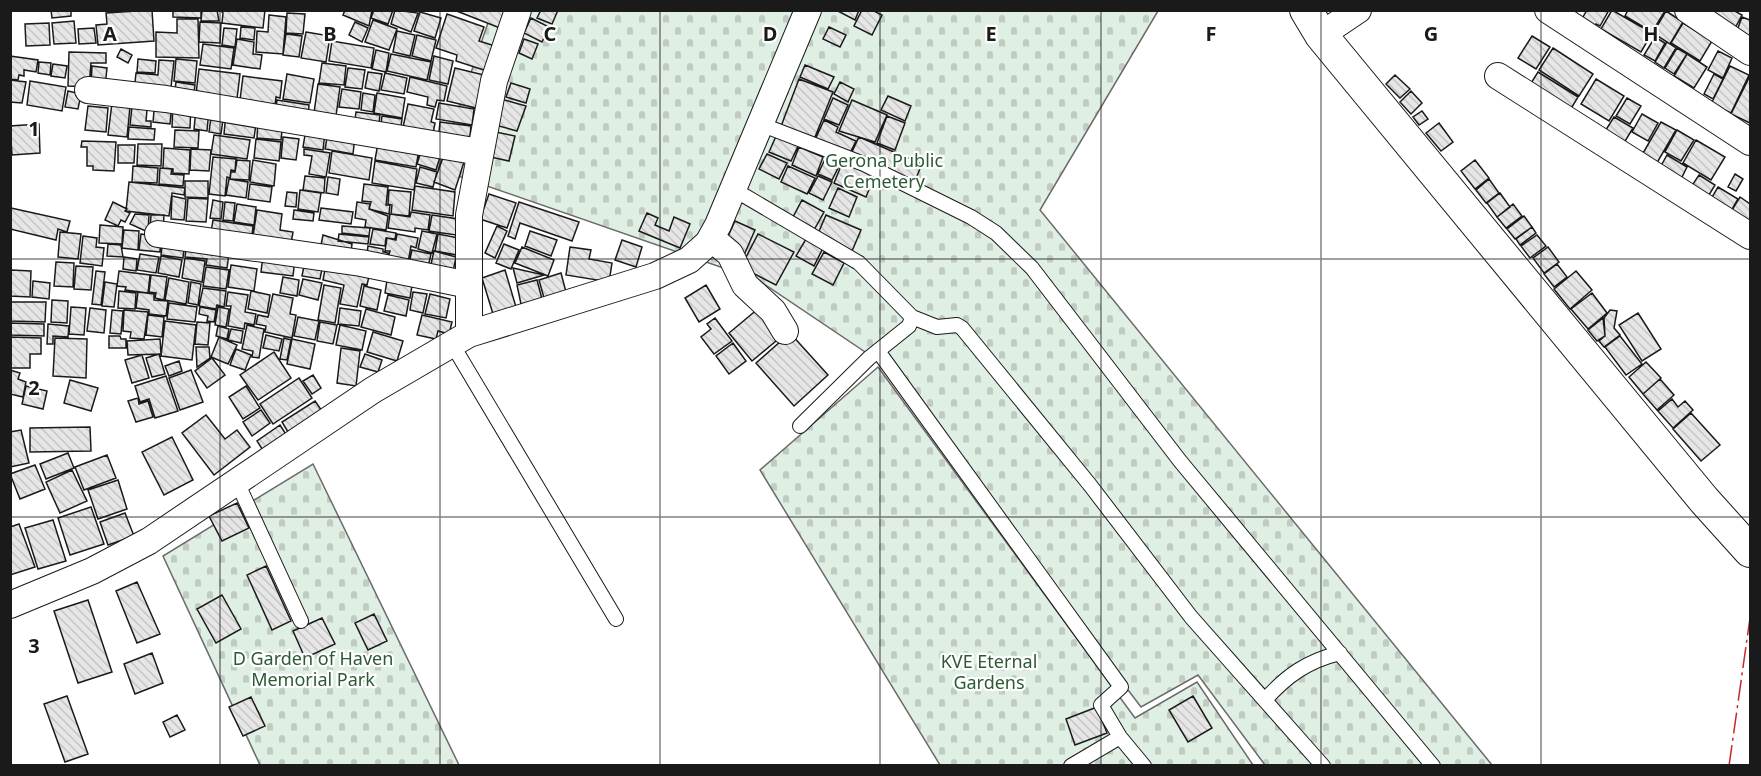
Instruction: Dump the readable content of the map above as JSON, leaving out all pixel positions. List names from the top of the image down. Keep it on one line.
{"parks":["Gerona Public Cemetery","D Garden of Haven Memorial Park","KVE Eternal Gardens"],"grid":{"columns":["A","B","C","D","E","F","G","H"],"rows":["1","2","3"]}}
